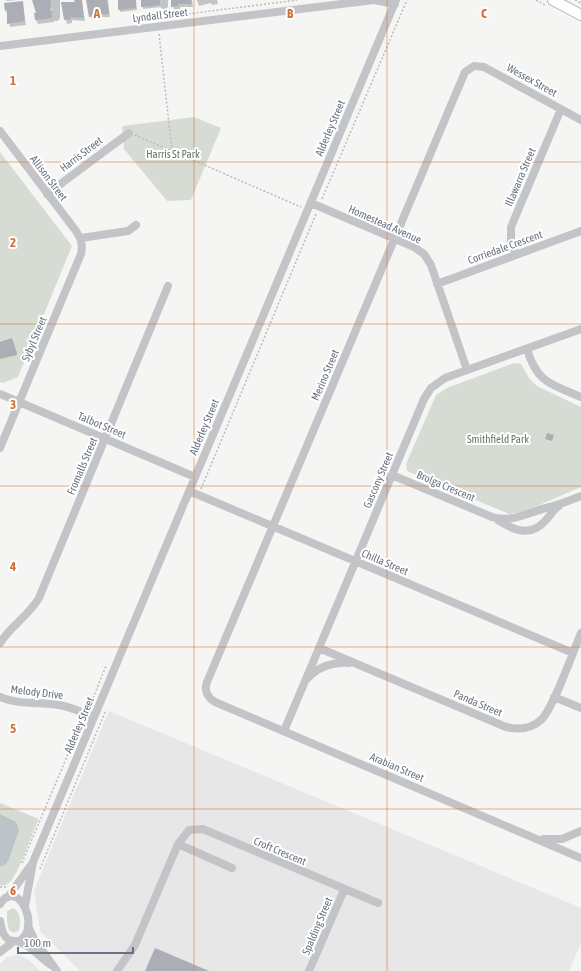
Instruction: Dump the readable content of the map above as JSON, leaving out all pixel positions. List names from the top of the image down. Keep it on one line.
{"streets":{"street":["Lyndall Street","Wessex Street","Alderley Street","Harris Street","Illawarra Street","Allison Street","Homestead Avenue","Corriedale Crescent","Sybyl Street","Merino Street","Talbot Street","Fromalls Street","Gascony Street","Brolga Crescent","Chilla Street","Melody Drive","Panda Street","Arabian Street","Croft Crescent","Spalding Street"]},"crossings":[["Lyndall Street","Alderley Street"],["Wessex Street","Illawarra Street"],["Wessex Street","Merino Street"],["Alderley Street","Homestead Avenue"],["Alderley Street","Talbot Street"],["Alderley Street","Chilla Street"],["Alderley Street","Melody Drive"],["Harris Street","Allison Street"],["Illawarra Street","Corriedale Crescent"],["Allison Street","Sybyl Street"],["Homestead Avenue","Corriedale Crescent"],["Homestead Avenue","Merino Street"],["Homestead Avenue","Gascony Street"],["Sybyl Street","Talbot Street"],["Merino Street","Chilla Street"],["Merino Street","Arabian Street"],["Talbot Street","Fromalls Street"],["Gascony Street","Brolga Crescent"],["Gascony Street","Chilla Street"],["Gascony Street","Panda Street"],["Gascony Street","Arabian Street"],["Chilla Street","Panda Street"],["Croft Crescent","Spalding Street"]],"parks":["Harris St Park","Smithfield Park"],"scale_bar":"100 m","grid":{"columns":["A","B","C"],"rows":["1","2","3","4","5","6"]}}
